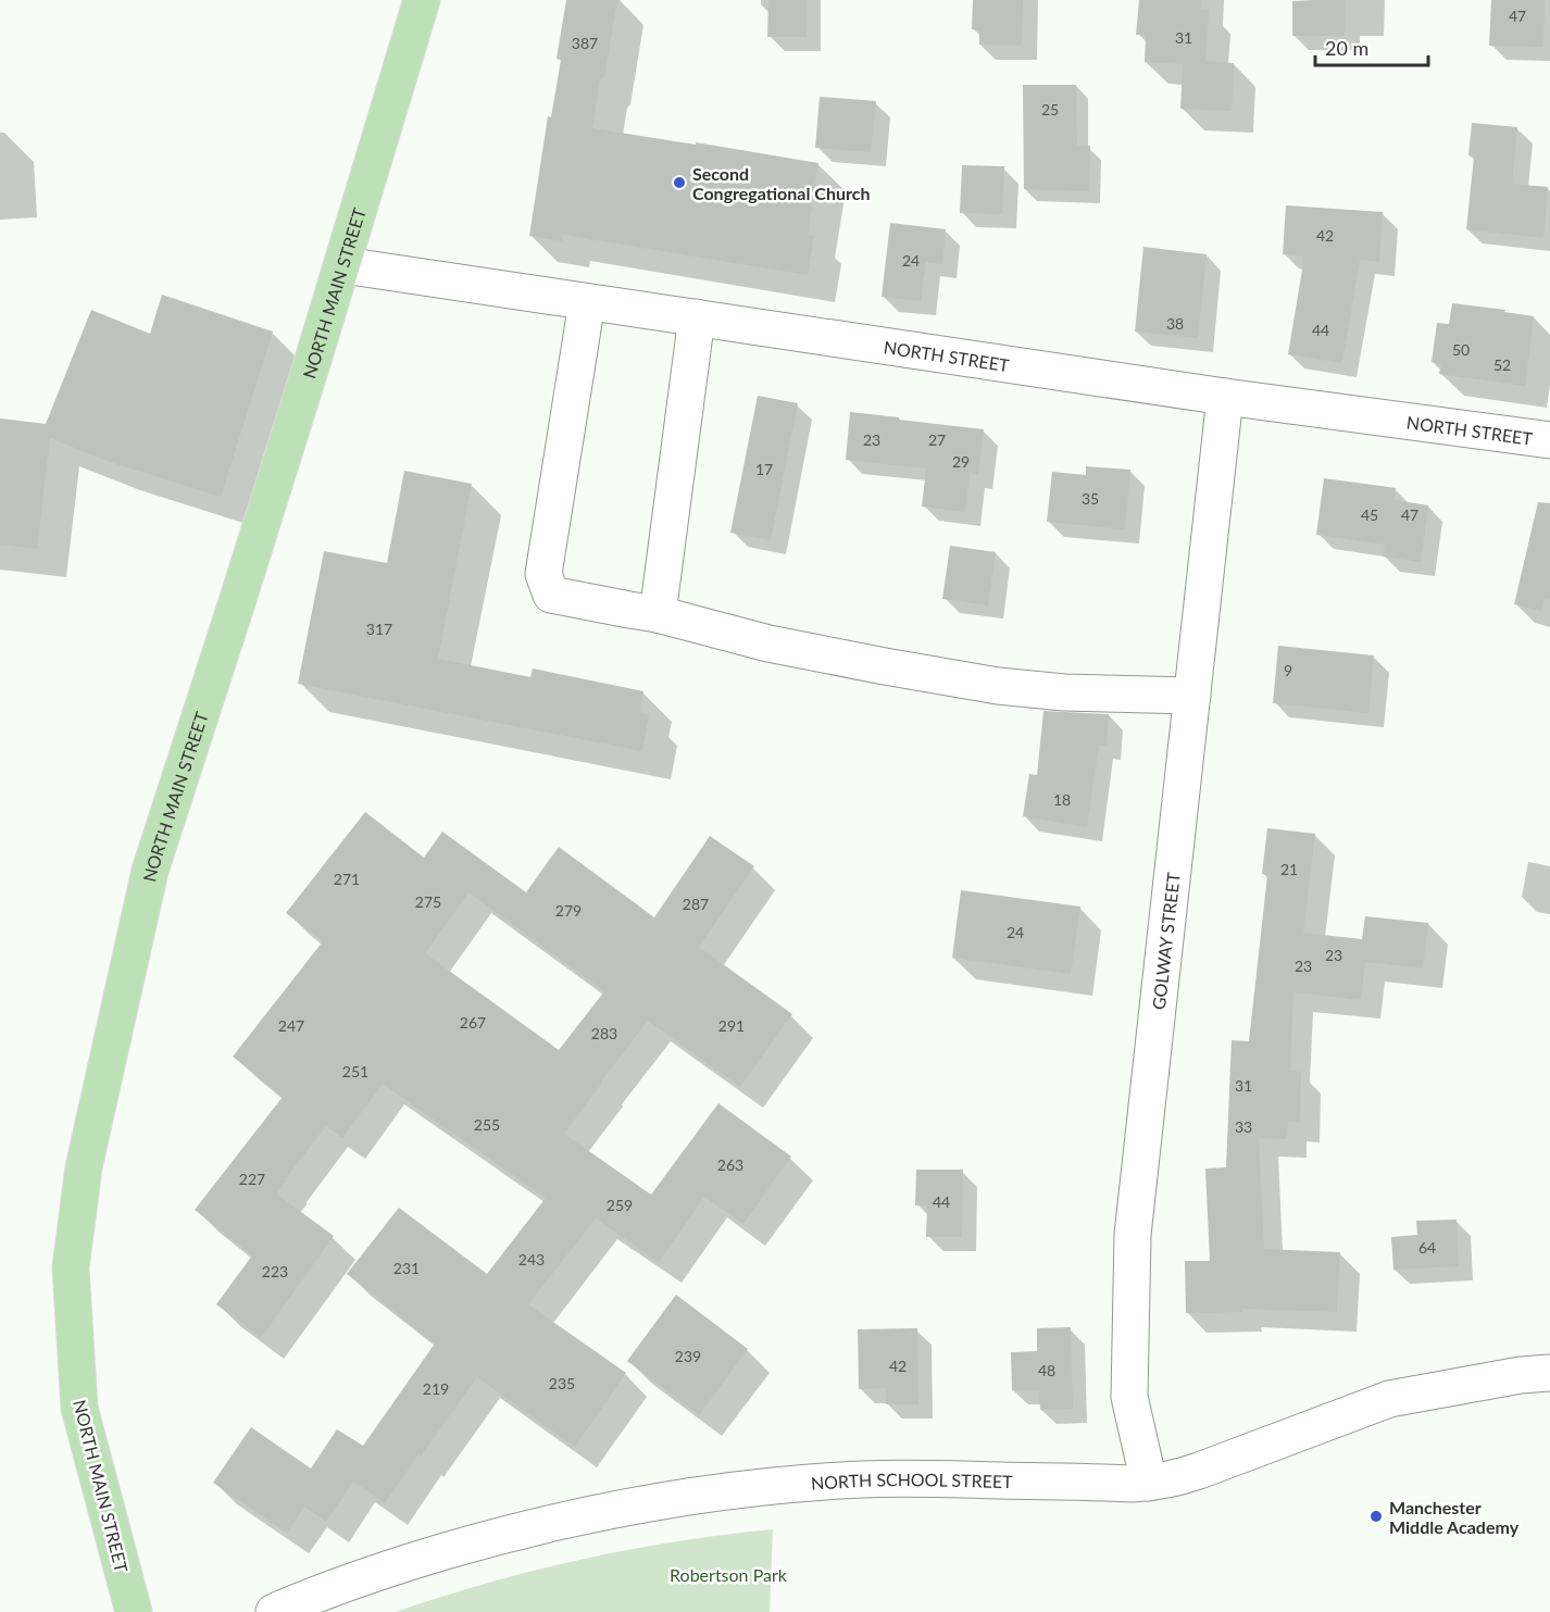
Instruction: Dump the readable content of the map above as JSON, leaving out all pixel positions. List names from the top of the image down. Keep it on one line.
{"streets":{"main road":["NORTH MAIN STREET"],"street":["NORTH STREET","GOLWAY STREET","NORTH SCHOOL STREET"]},"crossings":[["NORTH MAIN STREET","NORTH STREET"],["NORTH STREET","GOLWAY STREET"],["GOLWAY STREET","NORTH SCHOOL STREET"]],"parks":["Robertson Park"],"places":["Second Congregational Church","Manchester Middle Academy"],"house_numbers":["47","31","387","25","42","24","38","44","50","52","23","27","29","17","35","45","47","317","9","18","21","271","275","287","279","24","23","23","267","247","291","283","251","31","255","33","263","227","44","259","64","243","231","223","239","42","48","235","219"],"scale_bar":"20 m"}
